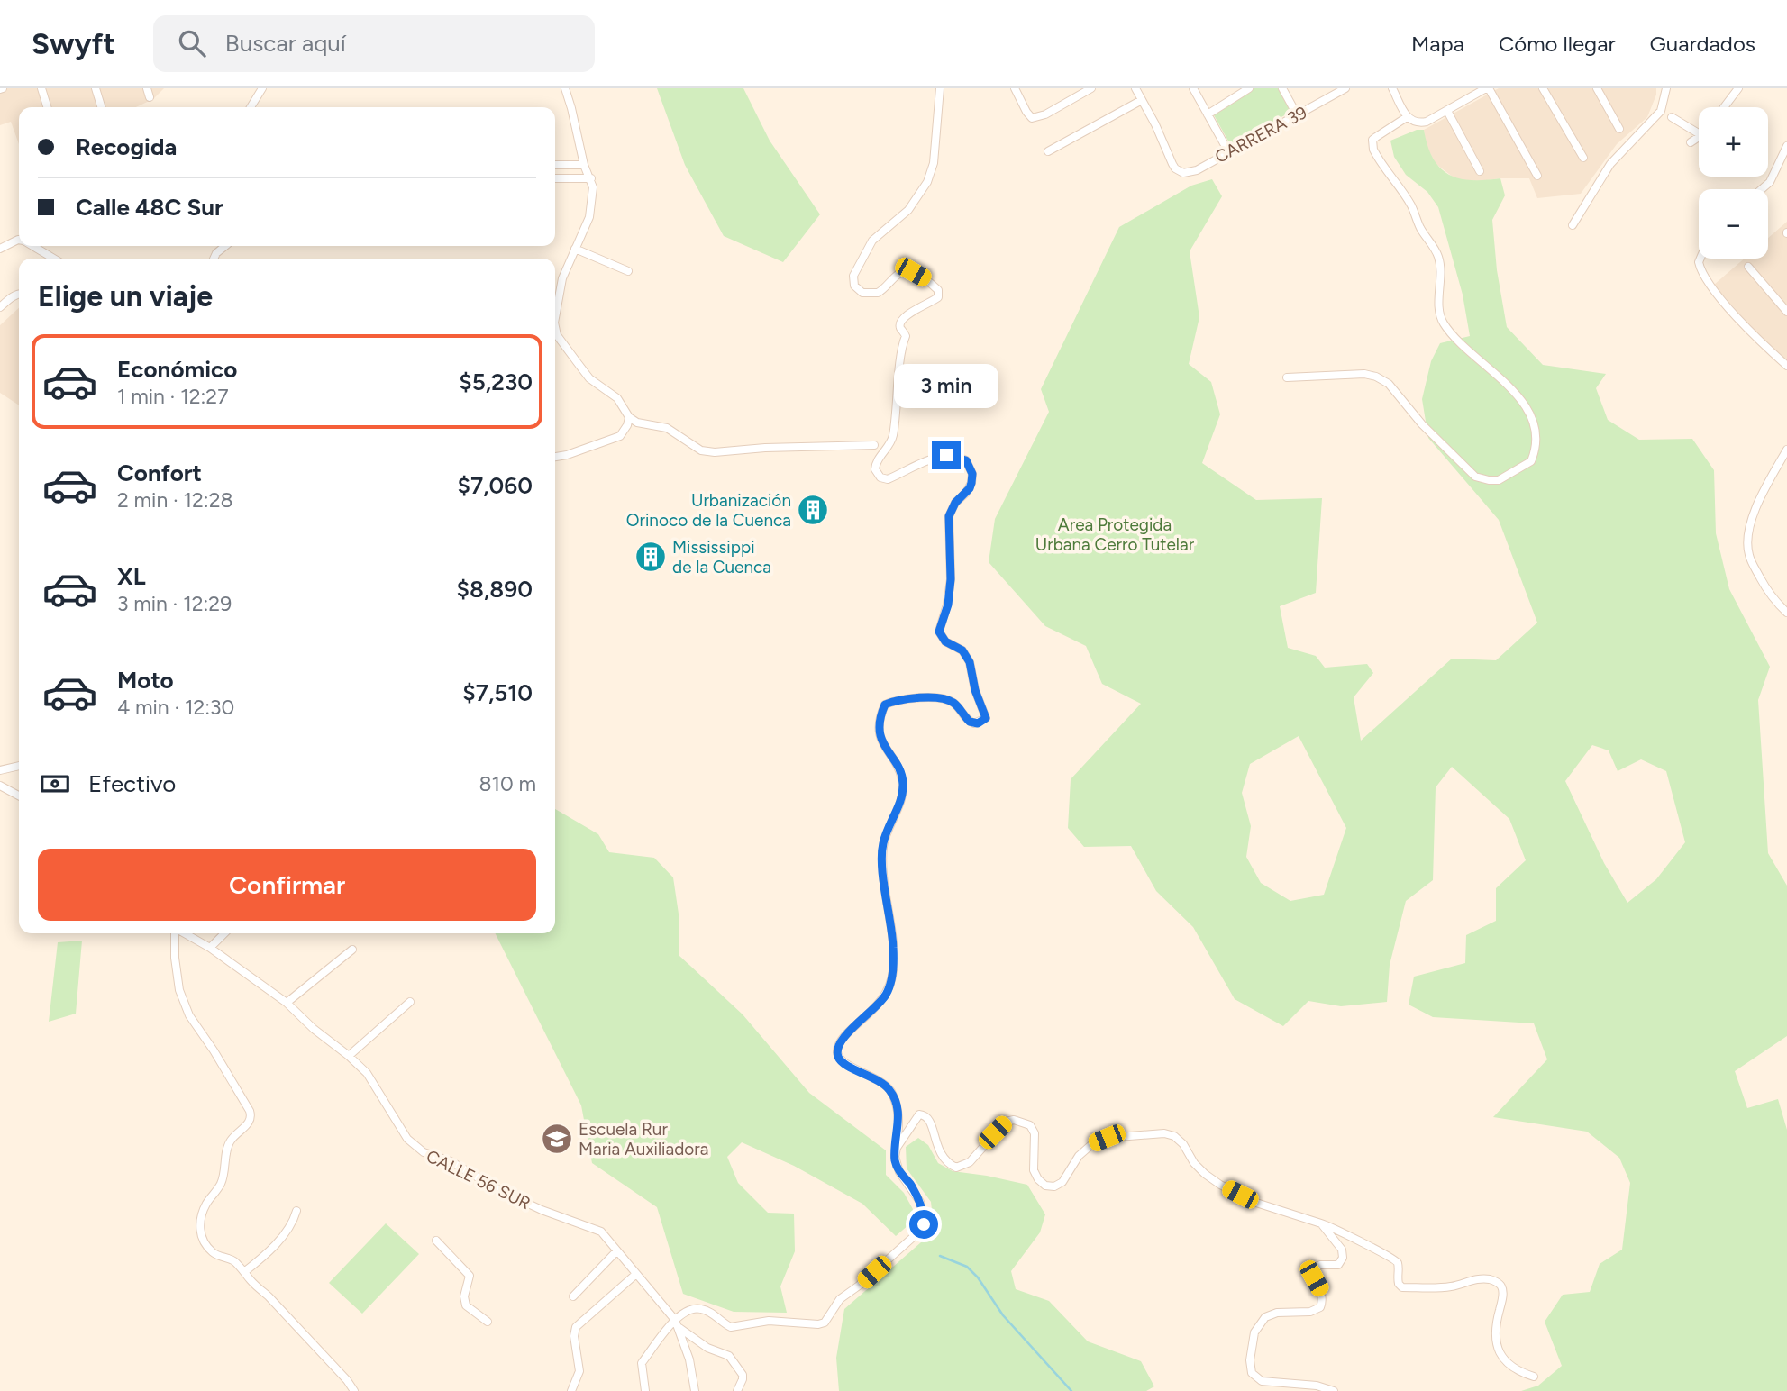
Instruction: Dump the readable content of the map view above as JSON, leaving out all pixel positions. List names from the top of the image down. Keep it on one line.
{"streets":{"street":["CARRERA 39","CALLE 56 SUR"]},"parks":["Area Protegida Urbana Cerro Tutelar"],"places":{"building":["Urbanización Orinoco de la Cuenca","Mississippi de la Cuenca"],"school or university":["Escuela Rur Maria Auxiliadora"]},"page":{"header":"Swyft","search":"Buscar aquí","nav":["Mapa","Cómo llegar","Guardados"],"map_buttons":["+","−"],"banner":["Recogida","Calle 48C Sur"],"heading":"Elige un viaje","list":[{"name":"Económico","note":"1 min · 12:27","value":"$5,230"},{"name":"Confort","note":"2 min · 12:28","value":"$7,060"},{"name":"XL","note":"3 min · 12:29","value":"$8,890"},{"name":"Moto","note":"4 min · 12:30","value":"$7,510"}],"bubble":"3 min","pay":["Efectivo","810 m"],"buttons":"Confirmar"}}
